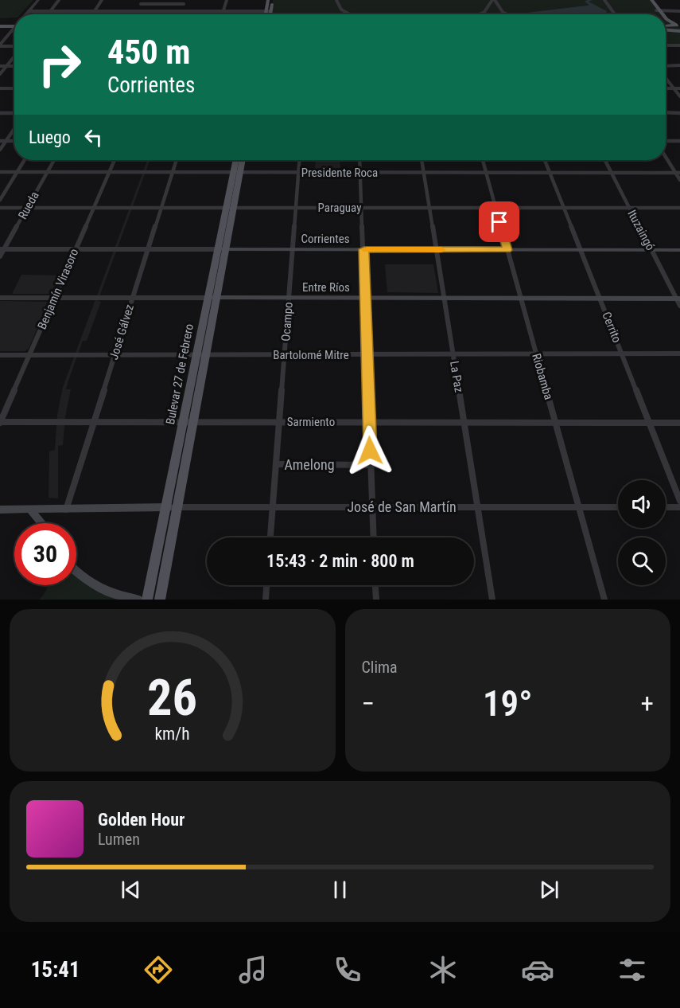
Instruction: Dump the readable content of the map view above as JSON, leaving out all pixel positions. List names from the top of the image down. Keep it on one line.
{"streets":{"main road":["Corrientes","Entre Ríos","Bulevar 27 de Febrero"],"street":["Presidente Roca","Rueda","Paraguay","Ituzaingó","Benjamín Virasoro","Ocampo","Cerrito","José Gálvez","Bartolomé Mitre","La Paz","Riobamba","Sarmiento","Amelong","José de San Martín"]},"crossings":[["Presidente Roca","Rueda"],["Presidente Roca","Ituzaingó"],["Presidente Roca","Benjamín Virasoro"],["Presidente Roca","Ocampo"],["Presidente Roca","Cerrito"],["Presidente Roca","José Gálvez"],["Presidente Roca","Bulevar 27 de Febrero"],["Presidente Roca","La Paz"],["Presidente Roca","Riobamba"],["Rueda","Paraguay"],["Rueda","Corrientes"],["Paraguay","Ituzaingó"],["Paraguay","Benjamín Virasoro"],["Paraguay","Ocampo"],["Paraguay","Cerrito"],["Paraguay","José Gálvez"],["Paraguay","Bulevar 27 de Febrero"],["Paraguay","La Paz"],["Paraguay","Riobamba"],["Ituzaingó","Corrientes"],["Ituzaingó","Entre Ríos"],["Corrientes","Benjamín Virasoro"],["Corrientes","Ocampo"],["Corrientes","Cerrito"],["Corrientes","José Gálvez"],["Corrientes","Bulevar 27 de Febrero"],["Corrientes","La Paz"],["Corrientes","Riobamba"],["Entre Ríos","Benjamín Virasoro"],["Entre Ríos","Ocampo"],["Entre Ríos","Cerrito"],["Entre Ríos","José Gálvez"],["Entre Ríos","Bulevar 27 de Febrero"],["Entre Ríos","La Paz"],["Entre Ríos","Riobamba"],["Benjamín Virasoro","Bartolomé Mitre"],["Benjamín Virasoro","Sarmiento"],["Ocampo","Bartolomé Mitre"],["Ocampo","Sarmiento"],["Ocampo","Amelong"],["Ocampo","José de San Martín"],["Cerrito","Bartolomé Mitre"],["Cerrito","Sarmiento"],["José Gálvez","Bartolomé Mitre"],["José Gálvez","Sarmiento"],["Bartolomé Mitre","Bulevar 27 de Febrero"],["Bartolomé Mitre","La Paz"],["Bartolomé Mitre","Riobamba"],["Bulevar 27 de Febrero","Sarmiento"],["Bulevar 27 de Febrero","José de San Martín"],["La Paz","Sarmiento"],["La Paz","José de San Martín"],["Riobamba","Sarmiento"],["Riobamba","José de San Martín"]],"page":{"turn":["450 m","Corrientes"],"then":"Luego","limit":"30","trip":"15:43 · 2 min · 800 m","tile":"Clima","heat":["−","19°","+"],"song":["Golden Hour","Lumen"],"tabs":"15:41","gauge":["26","km/h"]}}
